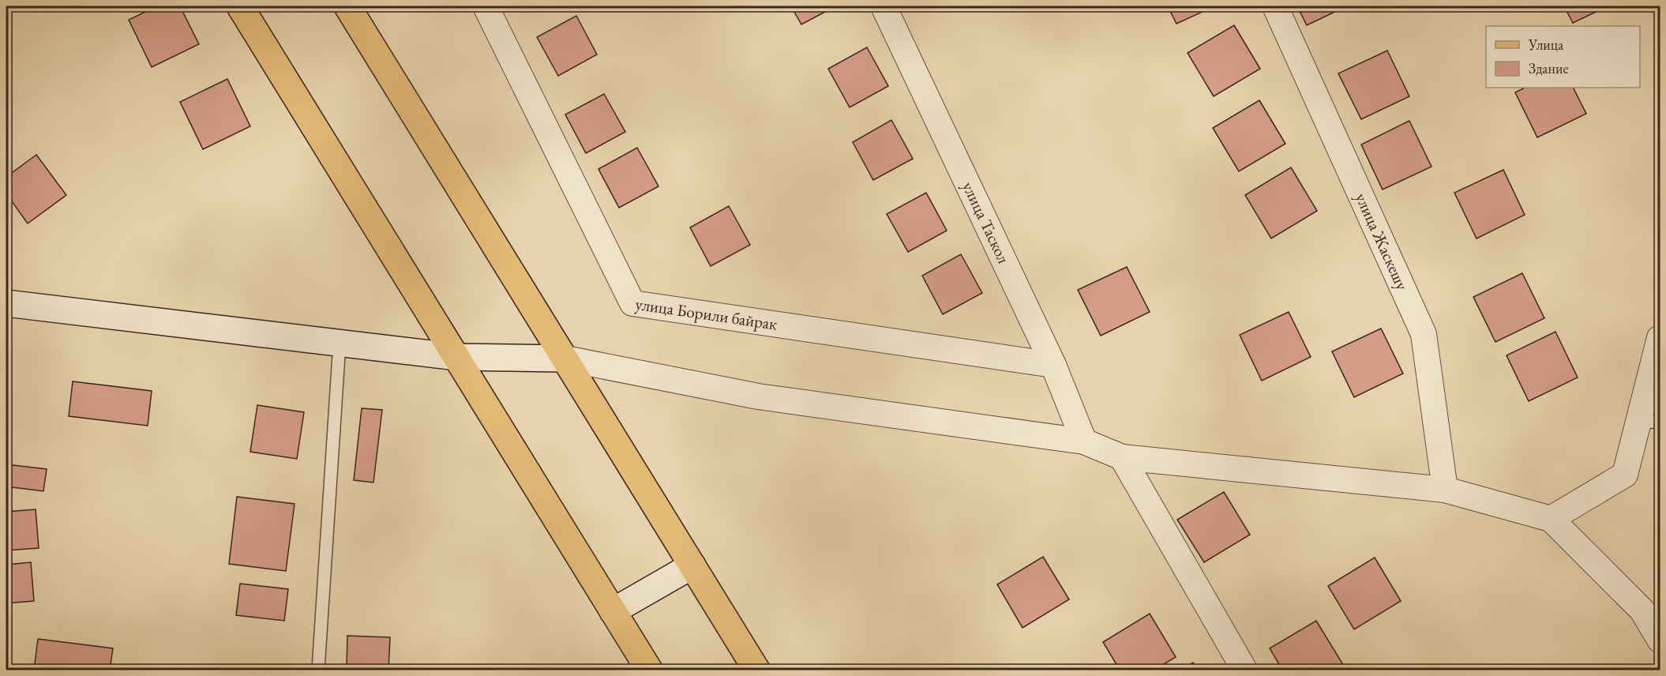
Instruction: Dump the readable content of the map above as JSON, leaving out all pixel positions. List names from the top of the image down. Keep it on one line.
{"streets":{"street":["улица Таскол","улица Жаскешу","улица Борили байрак"]},"crossings":[["улица Таскол","улица Борили байрак"]],"legend":["Улица","Здание"]}
